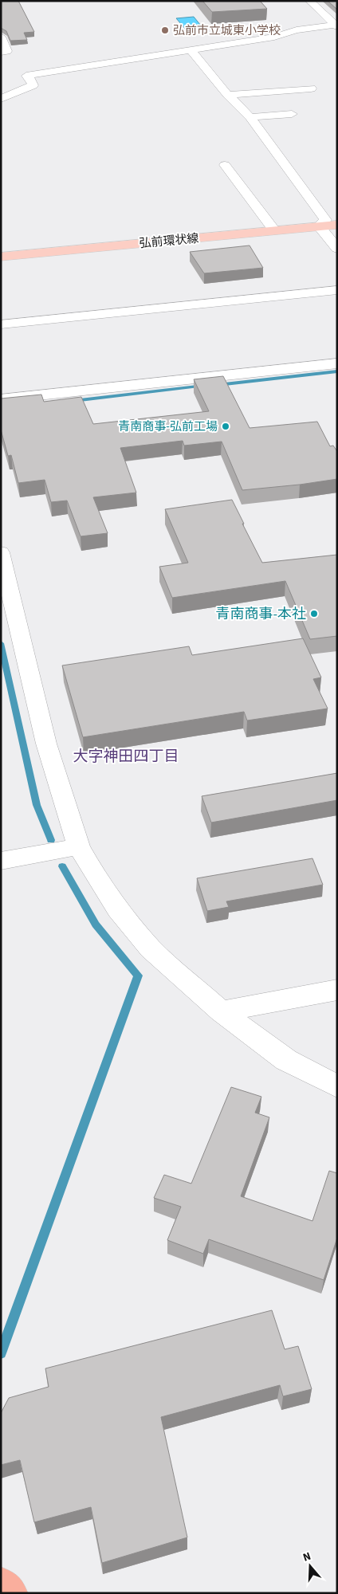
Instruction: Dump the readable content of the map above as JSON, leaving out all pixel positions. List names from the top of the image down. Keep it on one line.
{"streets":{"main road":["弘前環状線"]},"districts":["大字神田四丁目"],"places":["弘前市立城東小学校","青南商事-弘前工場","青南商事-本社"],"north":"top"}
